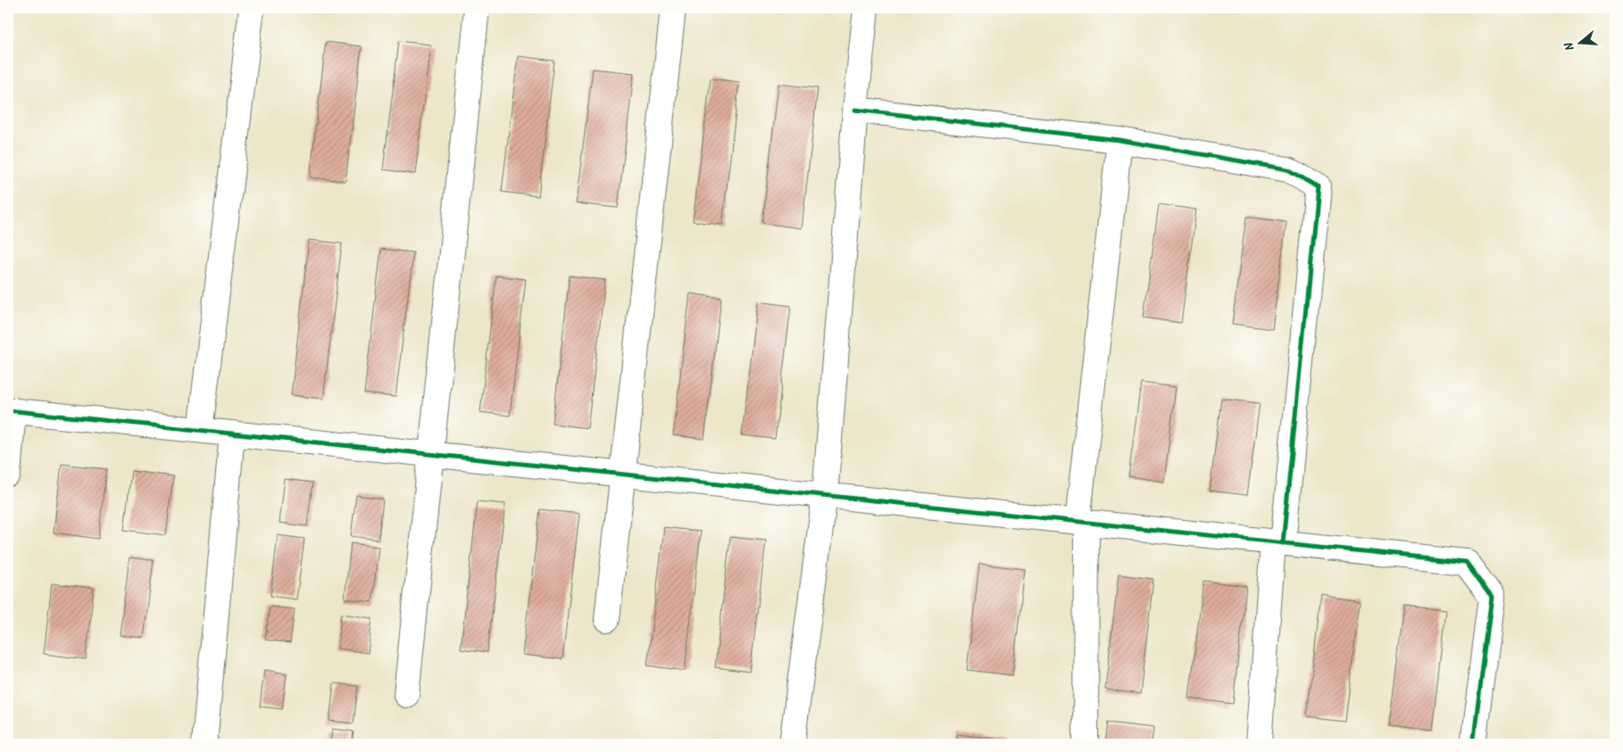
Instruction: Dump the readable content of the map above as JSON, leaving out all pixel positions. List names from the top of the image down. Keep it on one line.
{"north":"left"}
